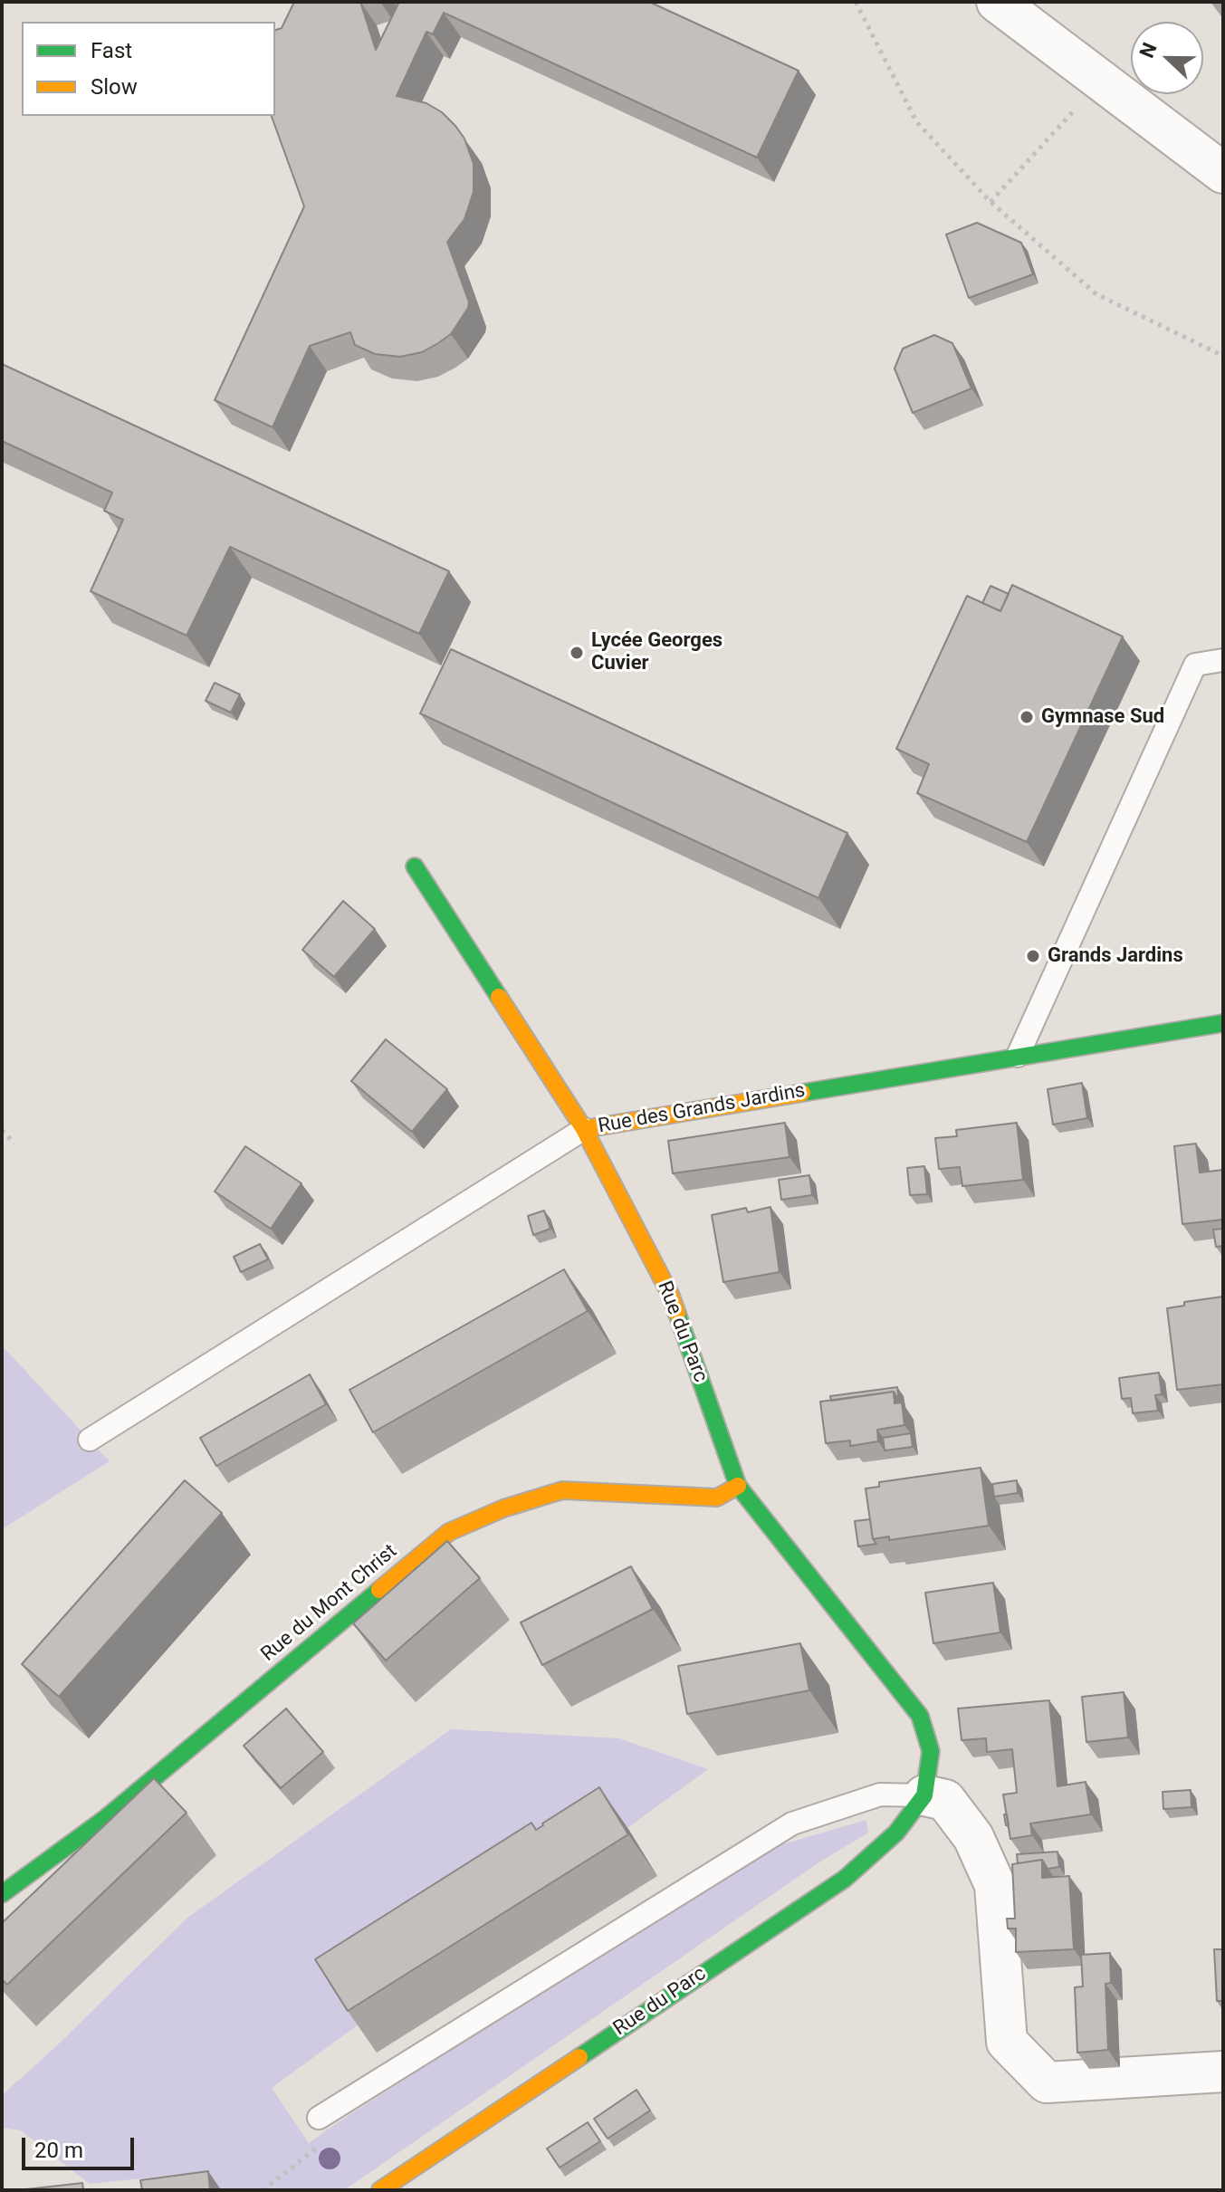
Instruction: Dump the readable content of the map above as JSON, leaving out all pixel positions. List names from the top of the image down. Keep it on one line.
{"streets":{"street":["Rue des Grands Jardins","Rue du Parc","Rue du Mont Christ"]},"crossings":[["Rue des Grands Jardins","Rue du Parc"],["Rue du Parc","Rue du Mont Christ"]],"places":["Lycée Georges Cuvier","Gymnase Sud","Grands Jardins"],"legend":["Fast","Slow"],"scale_bar":"20 m","north":"left"}
